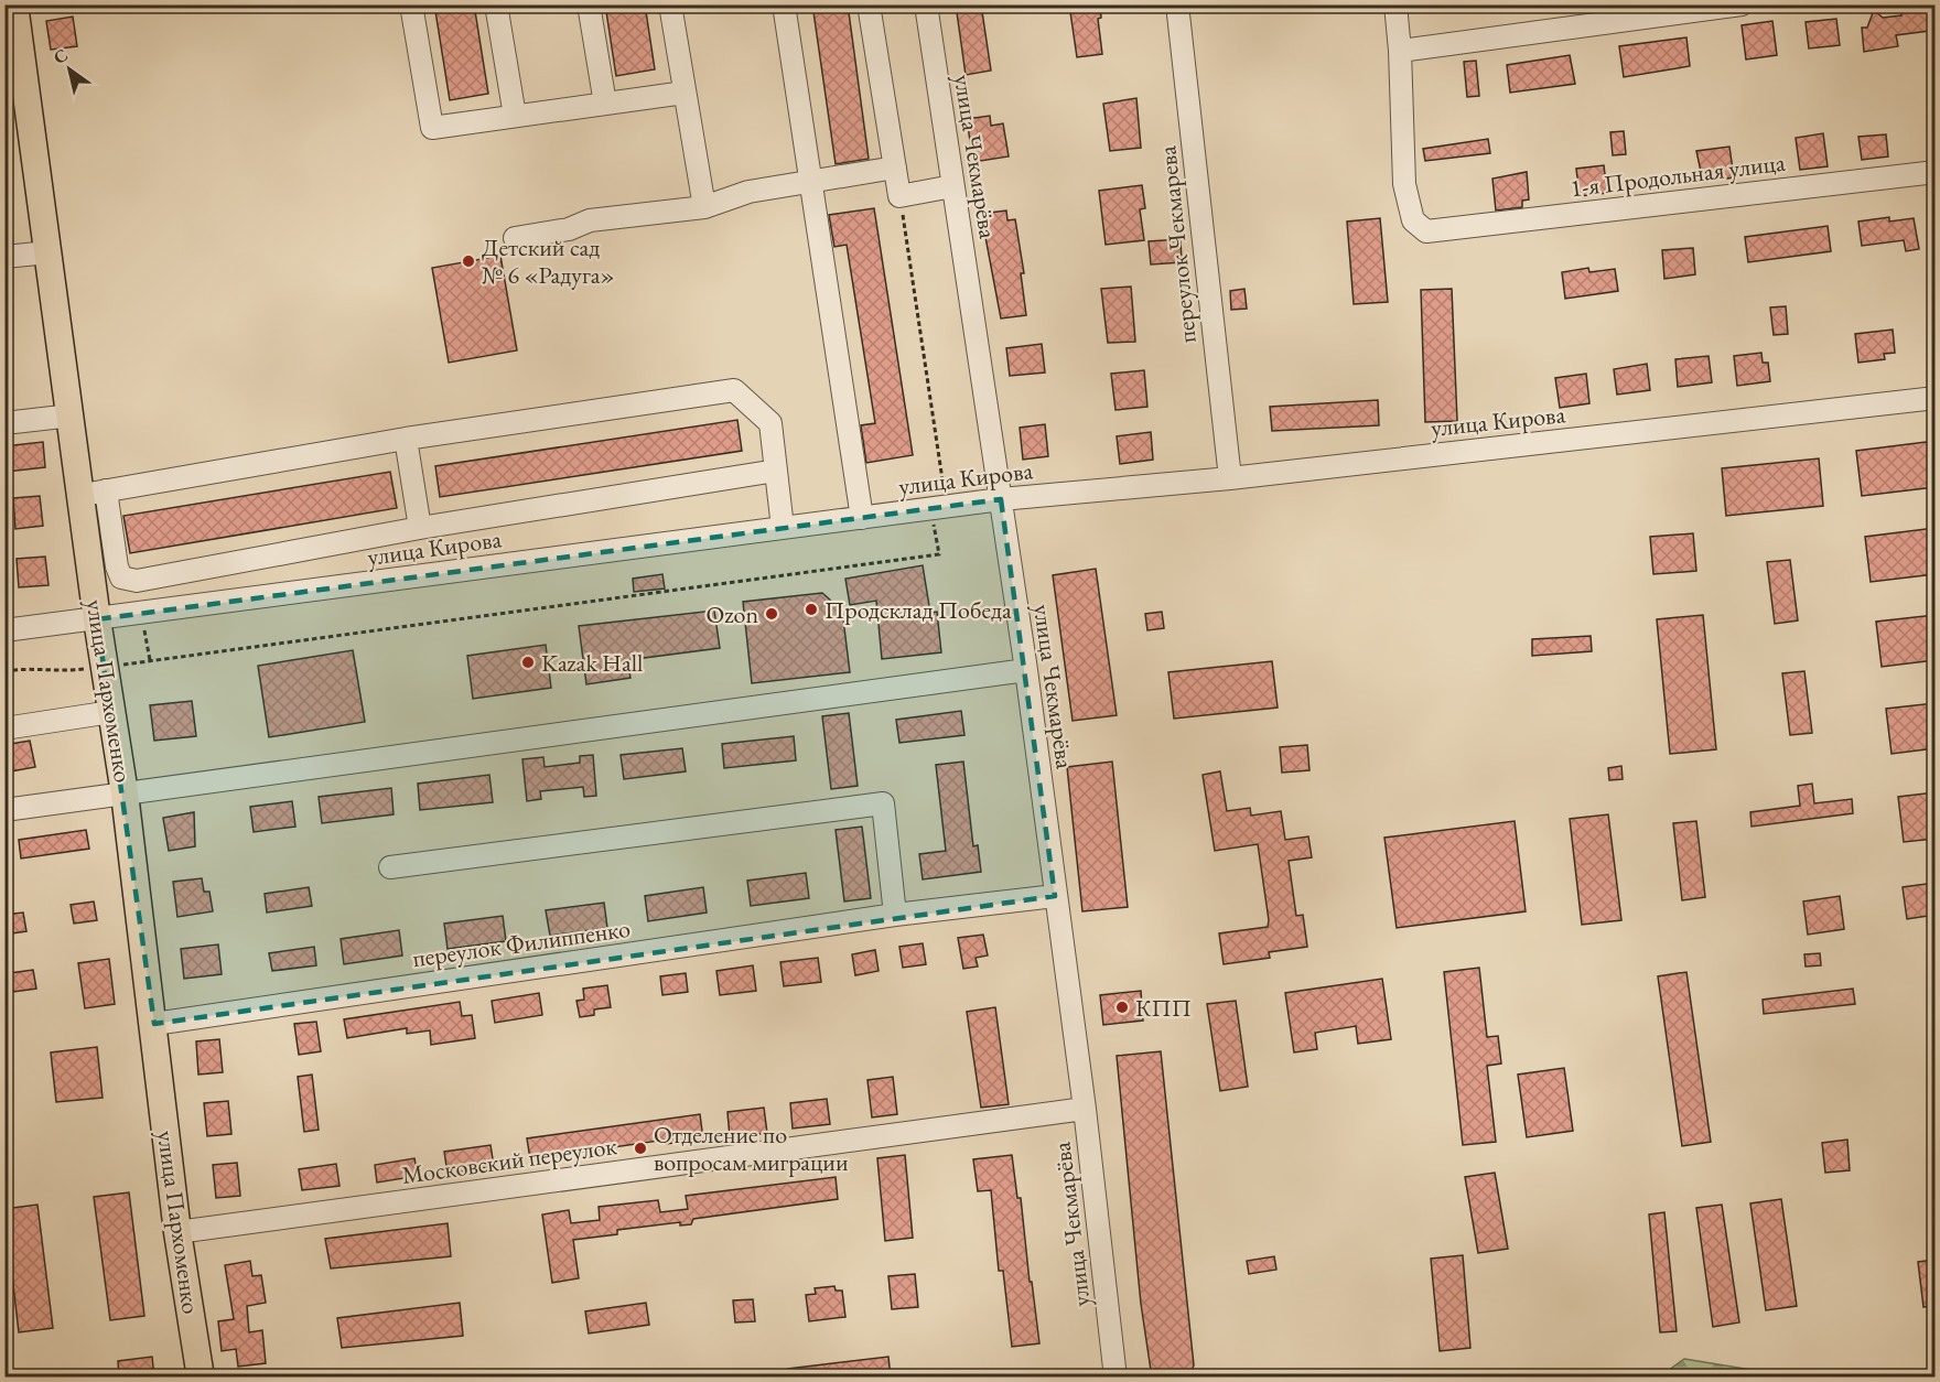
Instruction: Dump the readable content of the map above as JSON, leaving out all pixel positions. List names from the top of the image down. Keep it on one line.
{"streets":{"main road":["улица Пархоменко"],"street":["улица Чекмарёва","1-я Продольная улица","переулок Чекмарева","улица Кирова","переулок Филиппенко","Московский переулок"]},"crossings":[["улица Чекмарёва","улица Кирова"],["улица Чекмарёва","переулок Филиппенко"],["улица Чекмарёва","Московский переулок"],["переулок Чекмарева","улица Кирова"],["улица Кирова","улица Пархоменко"],["улица Пархоменко","переулок Филиппенко"],["улица Пархоменко","Московский переулок"]],"places":["Детский сад № 6 «Радуга»","Продсклад Победа","Ozon","Kazak Hall","КПП","Отделение по вопросам миграции"],"north":"top left"}
